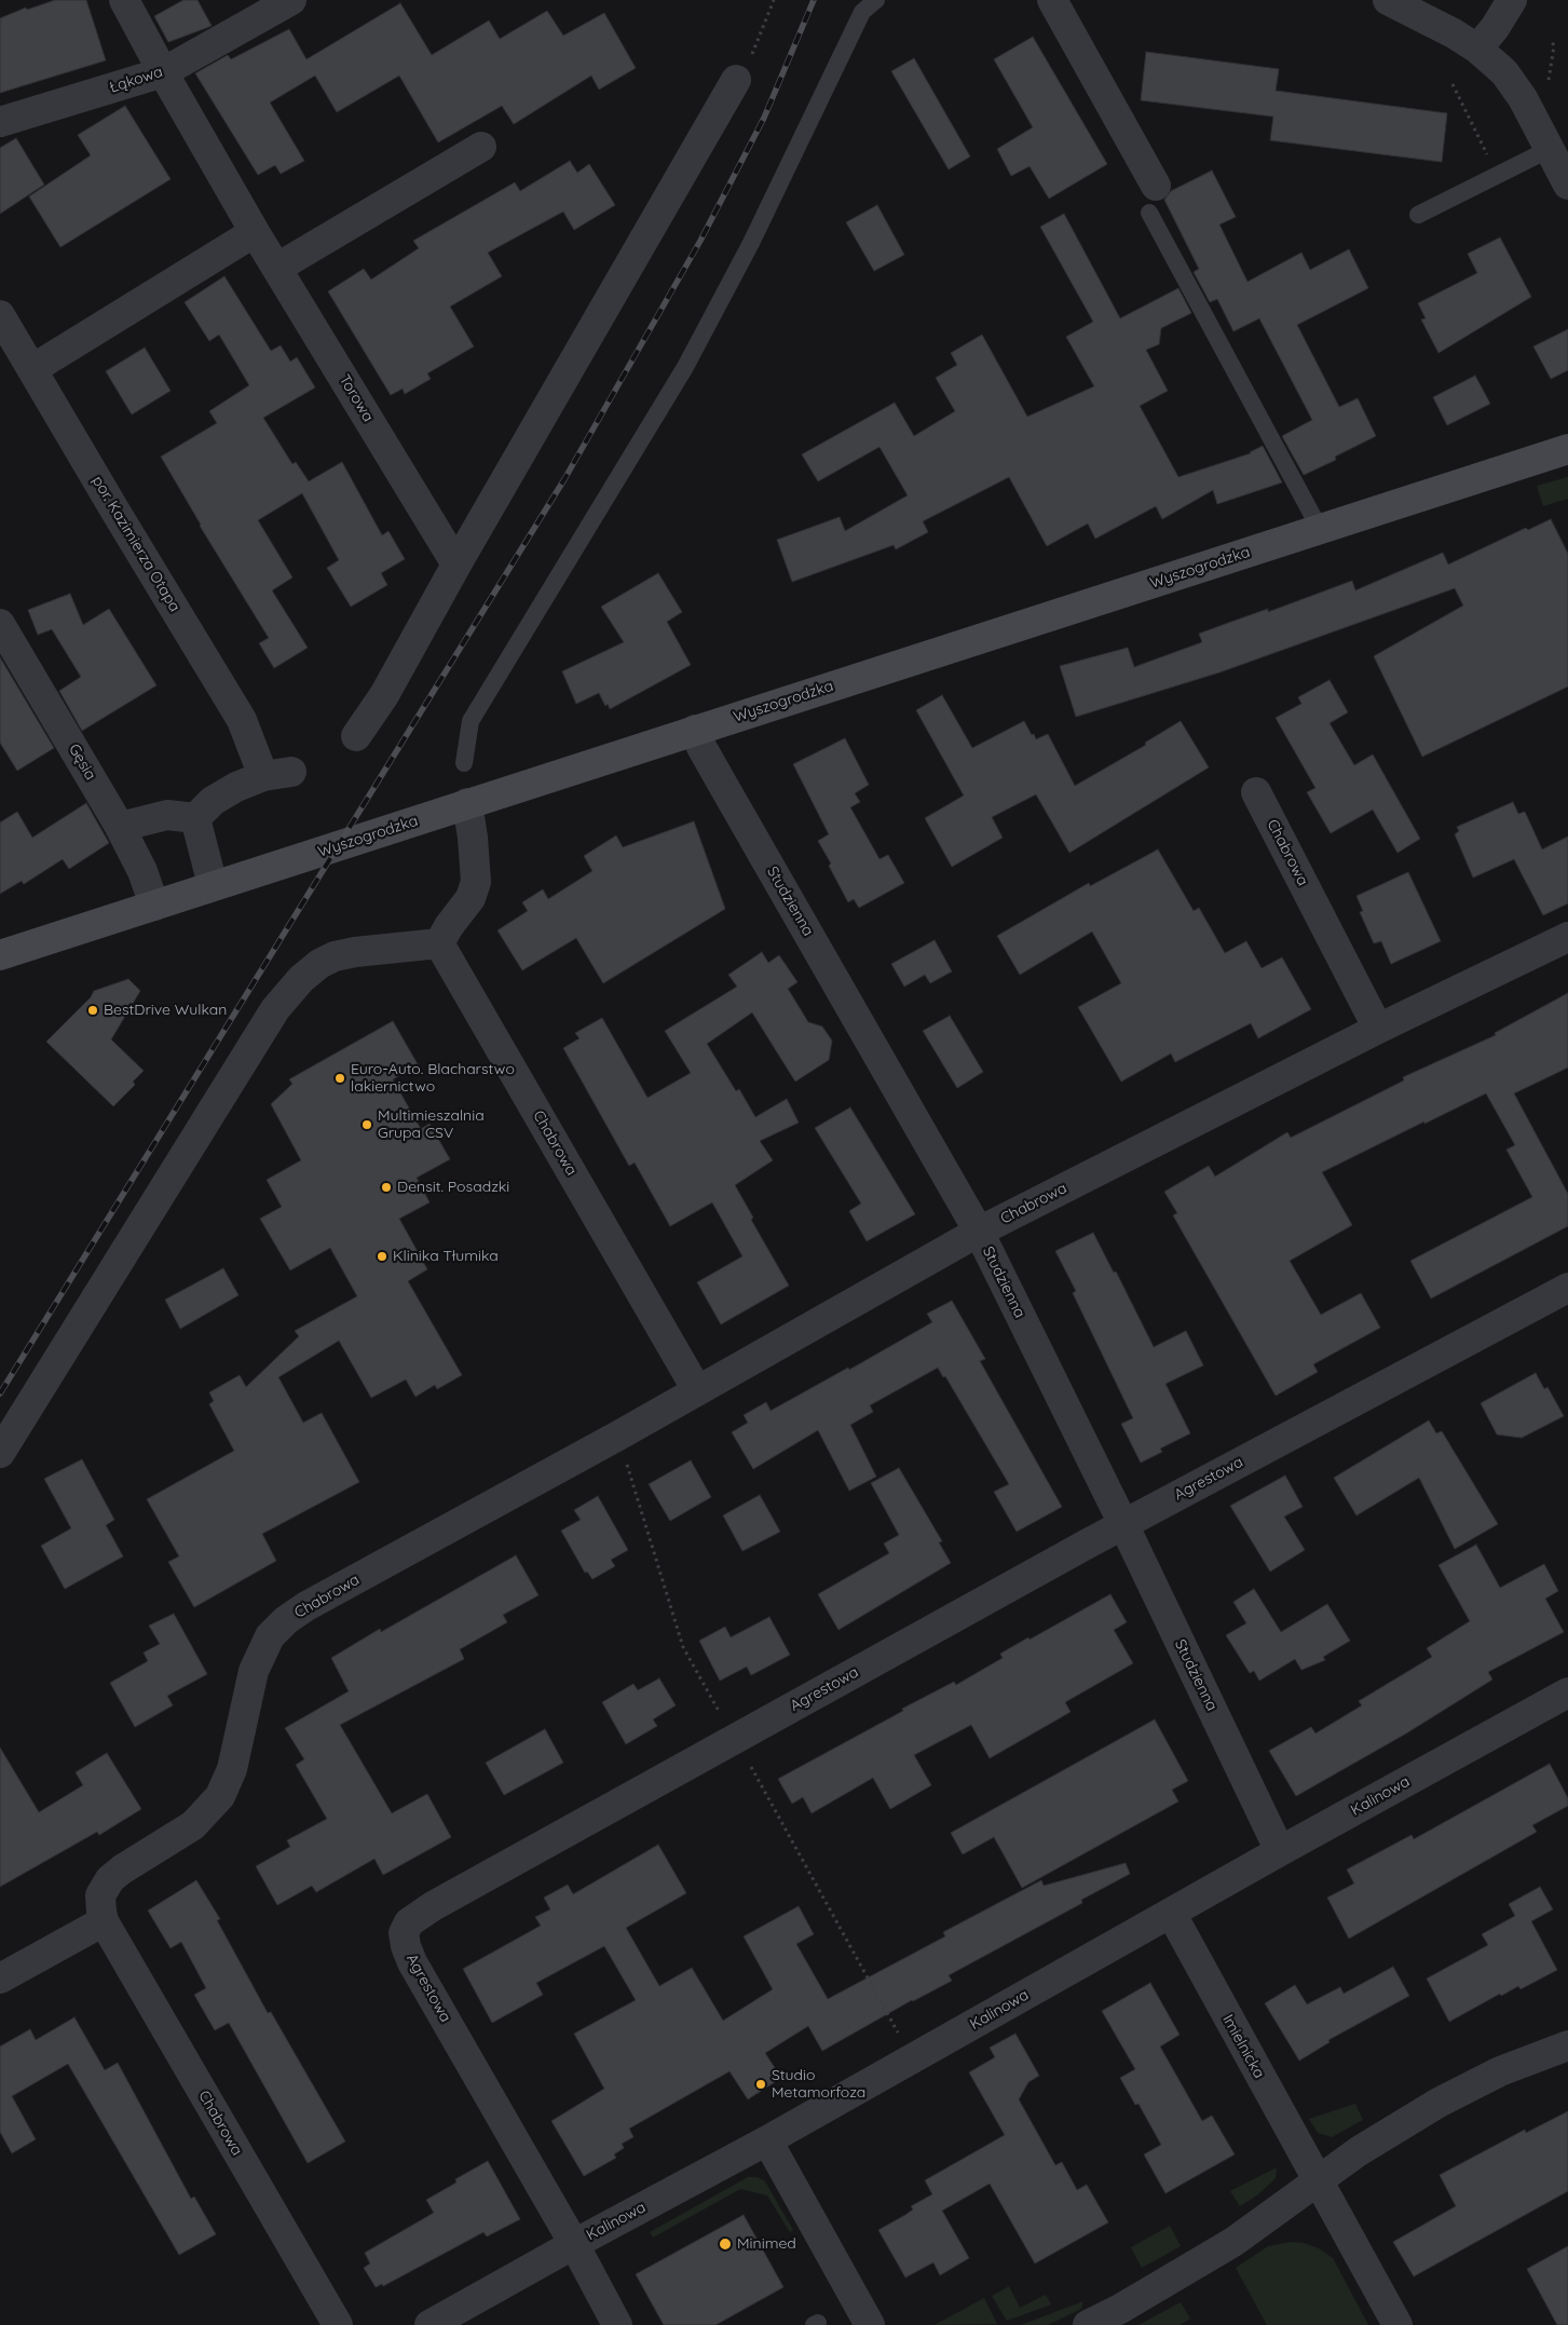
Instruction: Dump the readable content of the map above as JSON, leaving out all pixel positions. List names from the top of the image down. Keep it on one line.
{"streets":{"street":["Łąkowa","Torowa","por. Kazimierza Otapa","Wyszogrodzka","Gęsia","Chabrowa","Studzienna","Agrestowa","Kalinowa","Imielnicka"]},"crossings":[["Łąkowa","Torowa"],["Wyszogrodzka","Gęsia"],["Wyszogrodzka","Studzienna"],["Chabrowa","Studzienna"],["Studzienna","Agrestowa"],["Studzienna","Kalinowa"],["Agrestowa","Kalinowa"],["Kalinowa","Imielnicka"]],"places":["BestDrive Wulkan","Euro-Auto. Blacharstwo lakiernictwo","Multimieszalnia Grupa CSV","Densit. Posadzki","Klinika Tłumika","Studio Metamorfoza","Minimed"]}
